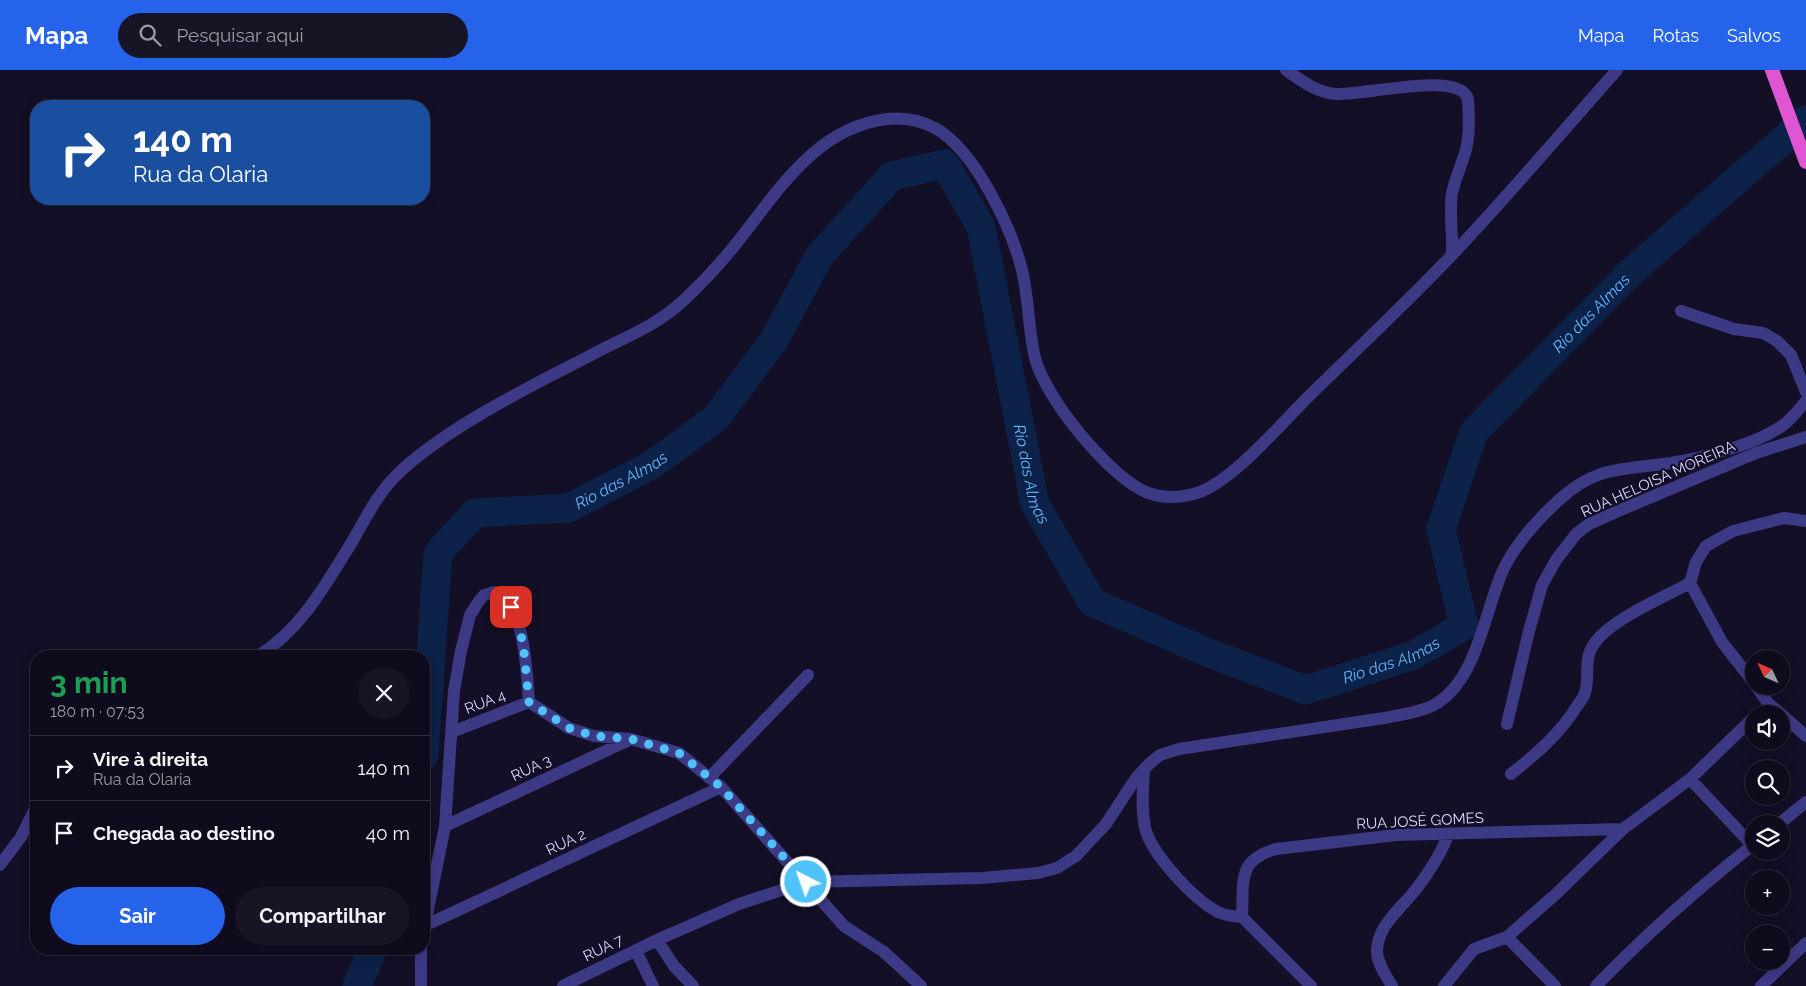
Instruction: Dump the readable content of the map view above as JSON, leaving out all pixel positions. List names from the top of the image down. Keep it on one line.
{"streets":{"street":["RUA HELOISA MOREIRA","RUA 4","RUA 3","RUA JOSÉ GOMES","RUA 2","RUA 7"]},"water":["Rio das Almas"],"north":"top left","page":{"header":"Mapa","search":"Pesquisar aqui","nav":["Mapa","Rotas","Salvos"],"turn":["140 m","Rua da Olaria"],"map_buttons":["+","−"],"heading":["3 min","180 m · 07:53"],"list":[{"name":"Vire à direita","note":"Rua da Olaria","value":"140 m"},{"name":"Chegada ao destino","value":"40 m"}],"buttons":["Sair","Compartilhar"]}}
